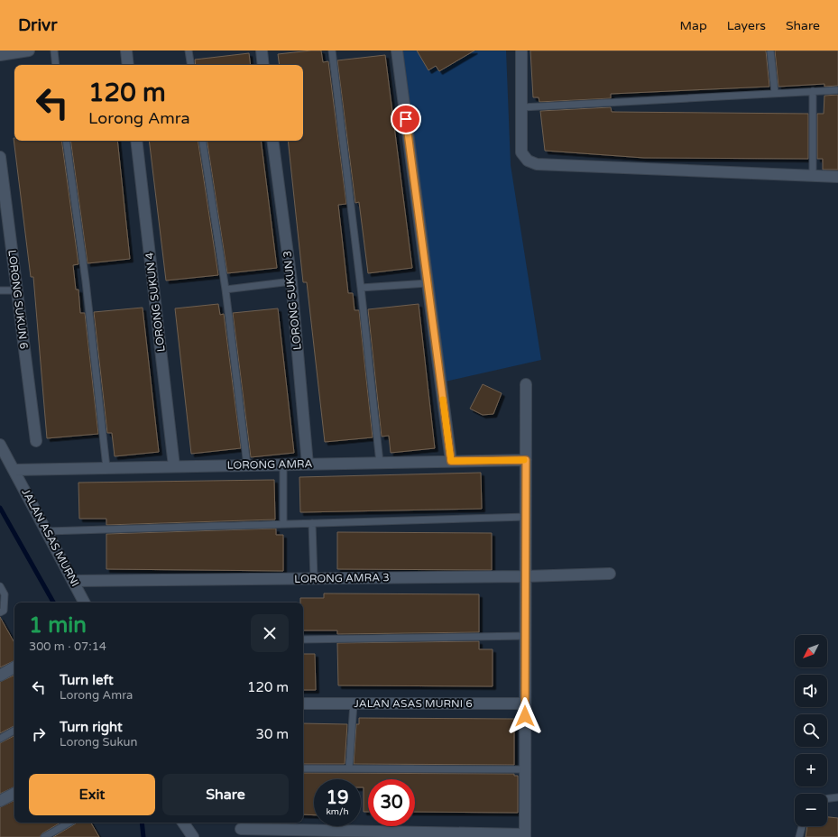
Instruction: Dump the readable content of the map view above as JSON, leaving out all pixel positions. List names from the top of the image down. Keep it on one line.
{"streets":{"street":["LORONG SUKUN 6","LORONG SUKUN 3","LORONG SUKUN 4","LORONG AMRA","JALAN ASAS MURNI","LORONG AMRA 3","JALAN ASAS MURNI 6"]},"crossings":[["LORONG SUKUN 3","LORONG AMRA"],["LORONG SUKUN 4","LORONG AMRA"],["LORONG AMRA","JALAN ASAS MURNI"],["JALAN ASAS MURNI","LORONG AMRA 3"]],"north":"bottom left","page":{"header":"Drivr","nav":["Map","Layers","Share"],"turn":["120 m","Lorong Amra"],"heading":["1 min","300 m · 07:14"],"map_buttons":["+","−"],"list":[{"name":"Turn left","note":"Lorong Amra","value":"120 m"},{"name":"Turn right","note":"Lorong Sukun","value":"30 m"}],"buttons":["Exit","Share"],"speed":"19 km/h","limit":"30"}}
